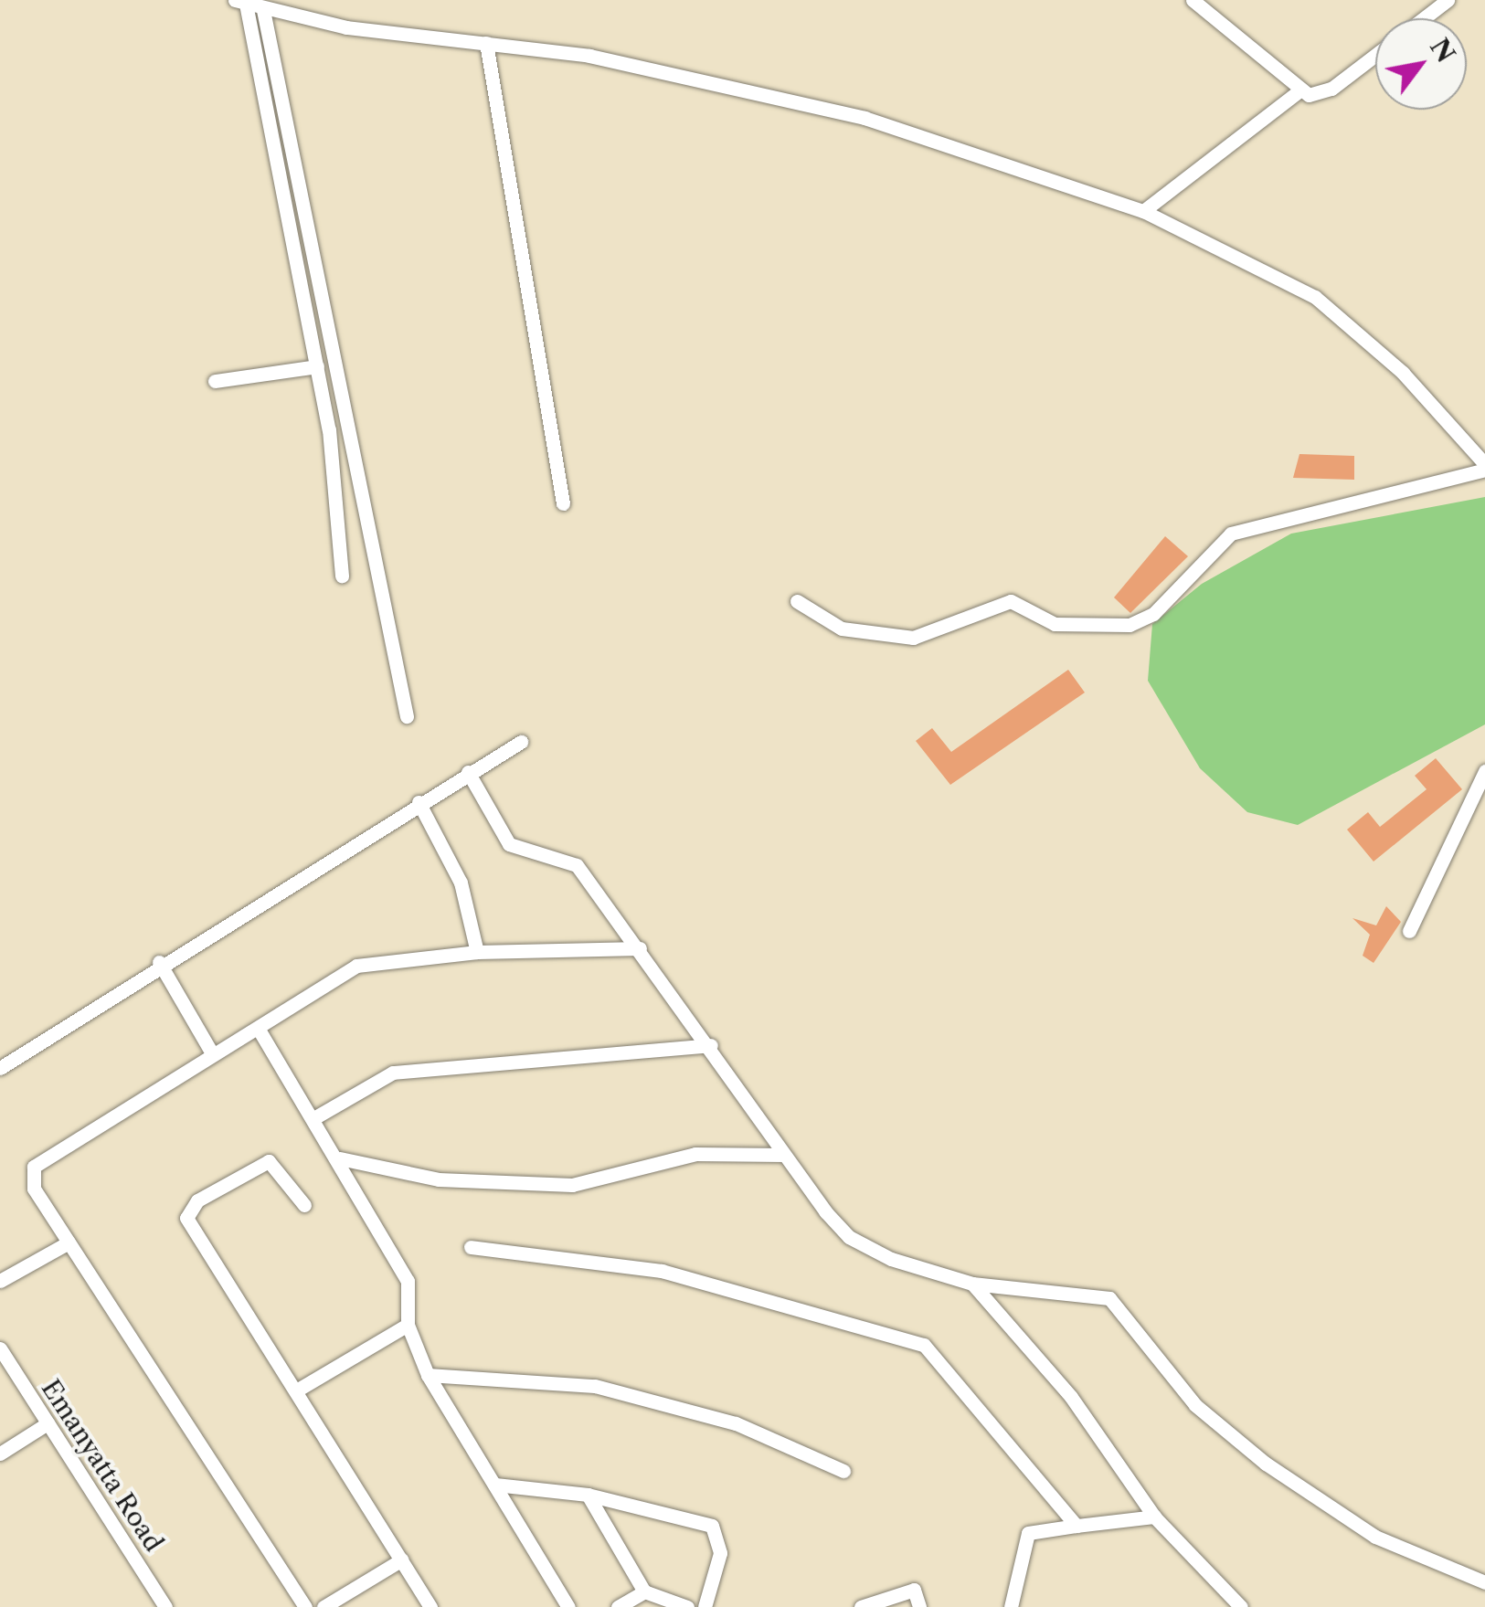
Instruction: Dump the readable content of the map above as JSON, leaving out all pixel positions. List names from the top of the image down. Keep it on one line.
{"streets":{"street":["Emanyatta Road"]},"north":"top right"}
